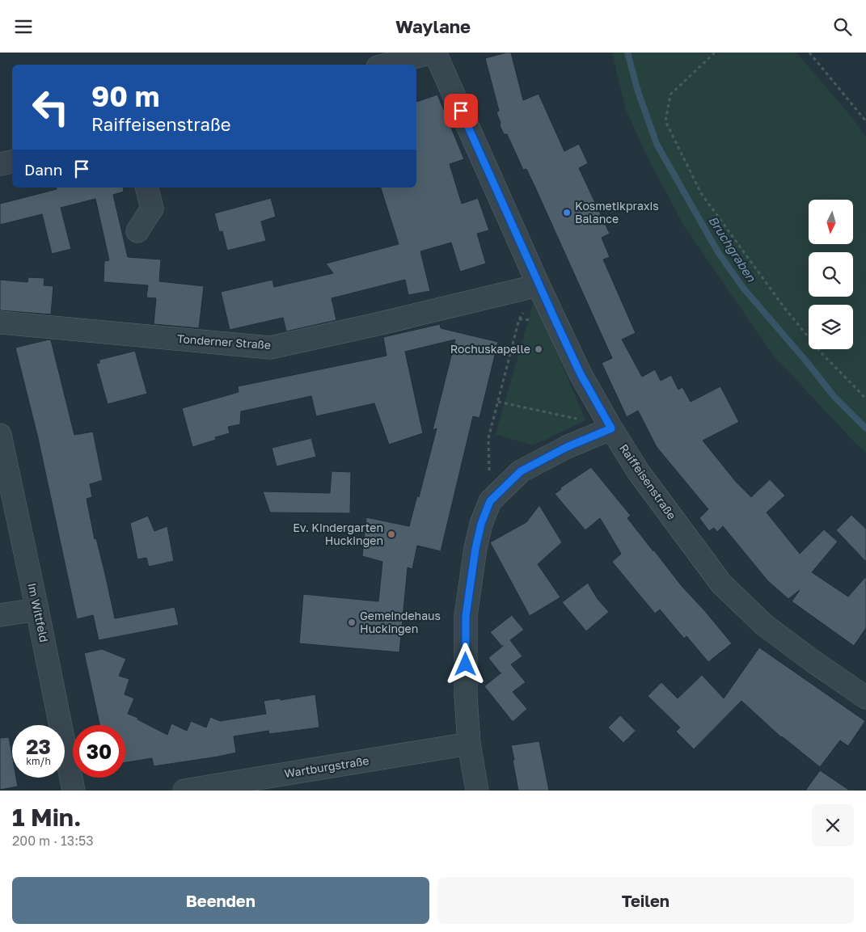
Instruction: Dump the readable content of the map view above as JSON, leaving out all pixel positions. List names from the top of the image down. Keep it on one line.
{"streets":{"street":["Tonderner Straße","Raiffeisenstraße","Im Wittfeld","Wartburgstraße"]},"crossings":[["Tonderner Straße","Raiffeisenstraße"]],"water":["Bruchgraben"],"places":["Kosmetikpraxis Balance","Rochuskapelle","Ev. Kindergarten Huckingen","Gemeindehaus Huckingen"],"north":"bottom","page":{"header":"Waylane","turn":["90 m","Raiffeisenstraße"],"then":"Dann","speed":"23 km/h","limit":"30","heading":["1 Min.","200 m · 13:53"],"buttons":["Beenden","Teilen"]}}
